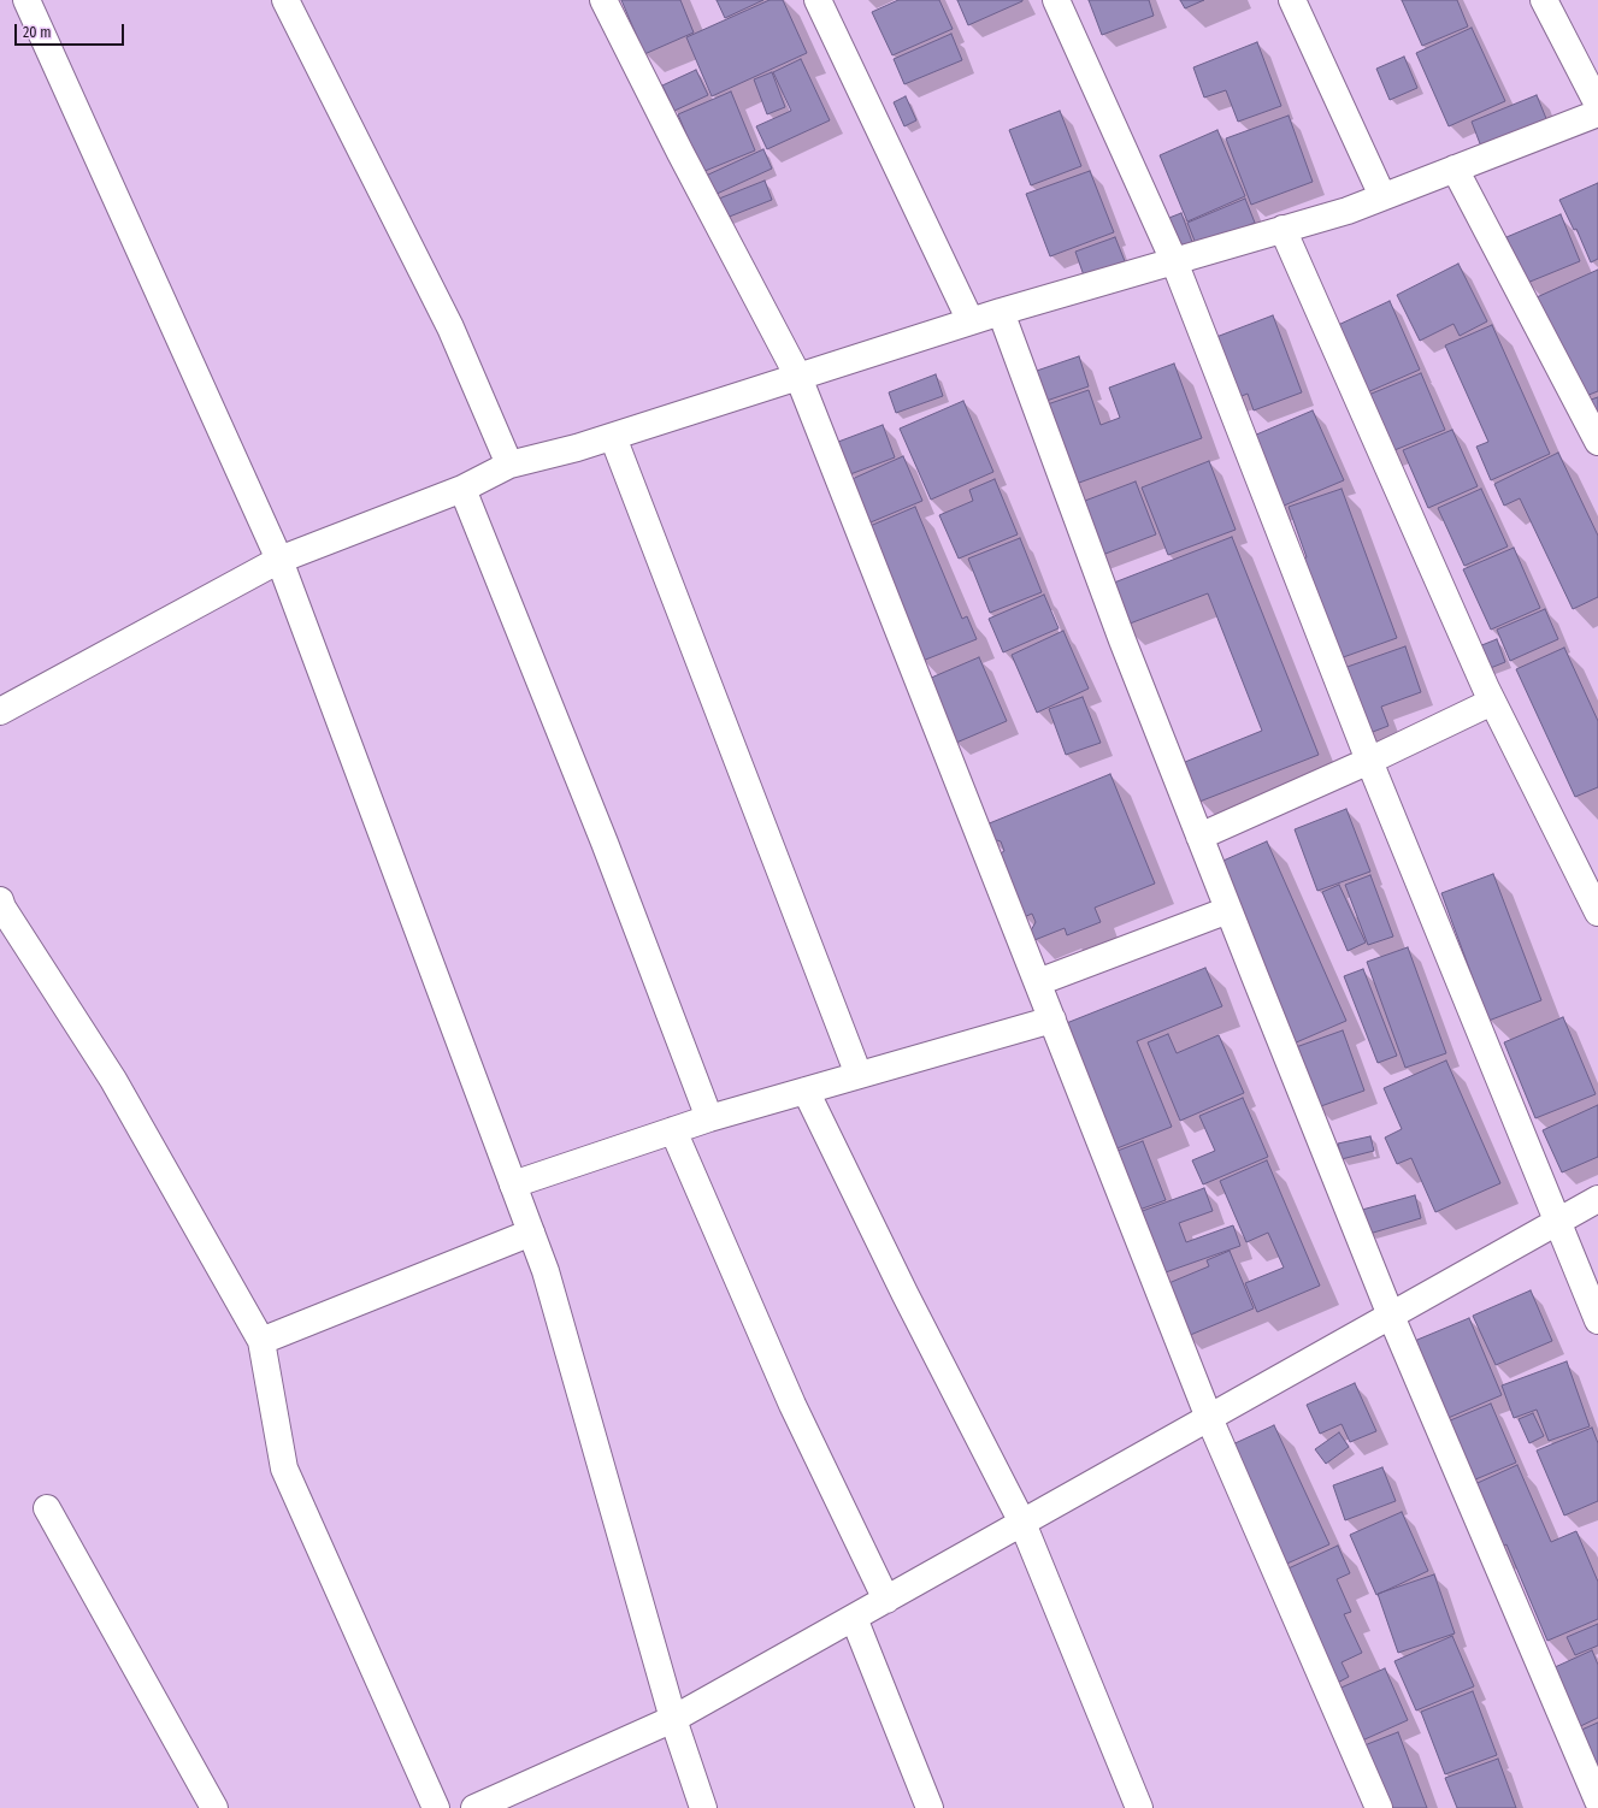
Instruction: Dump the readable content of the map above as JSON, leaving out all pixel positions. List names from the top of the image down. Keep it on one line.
{"scale_bar":"20 m"}
